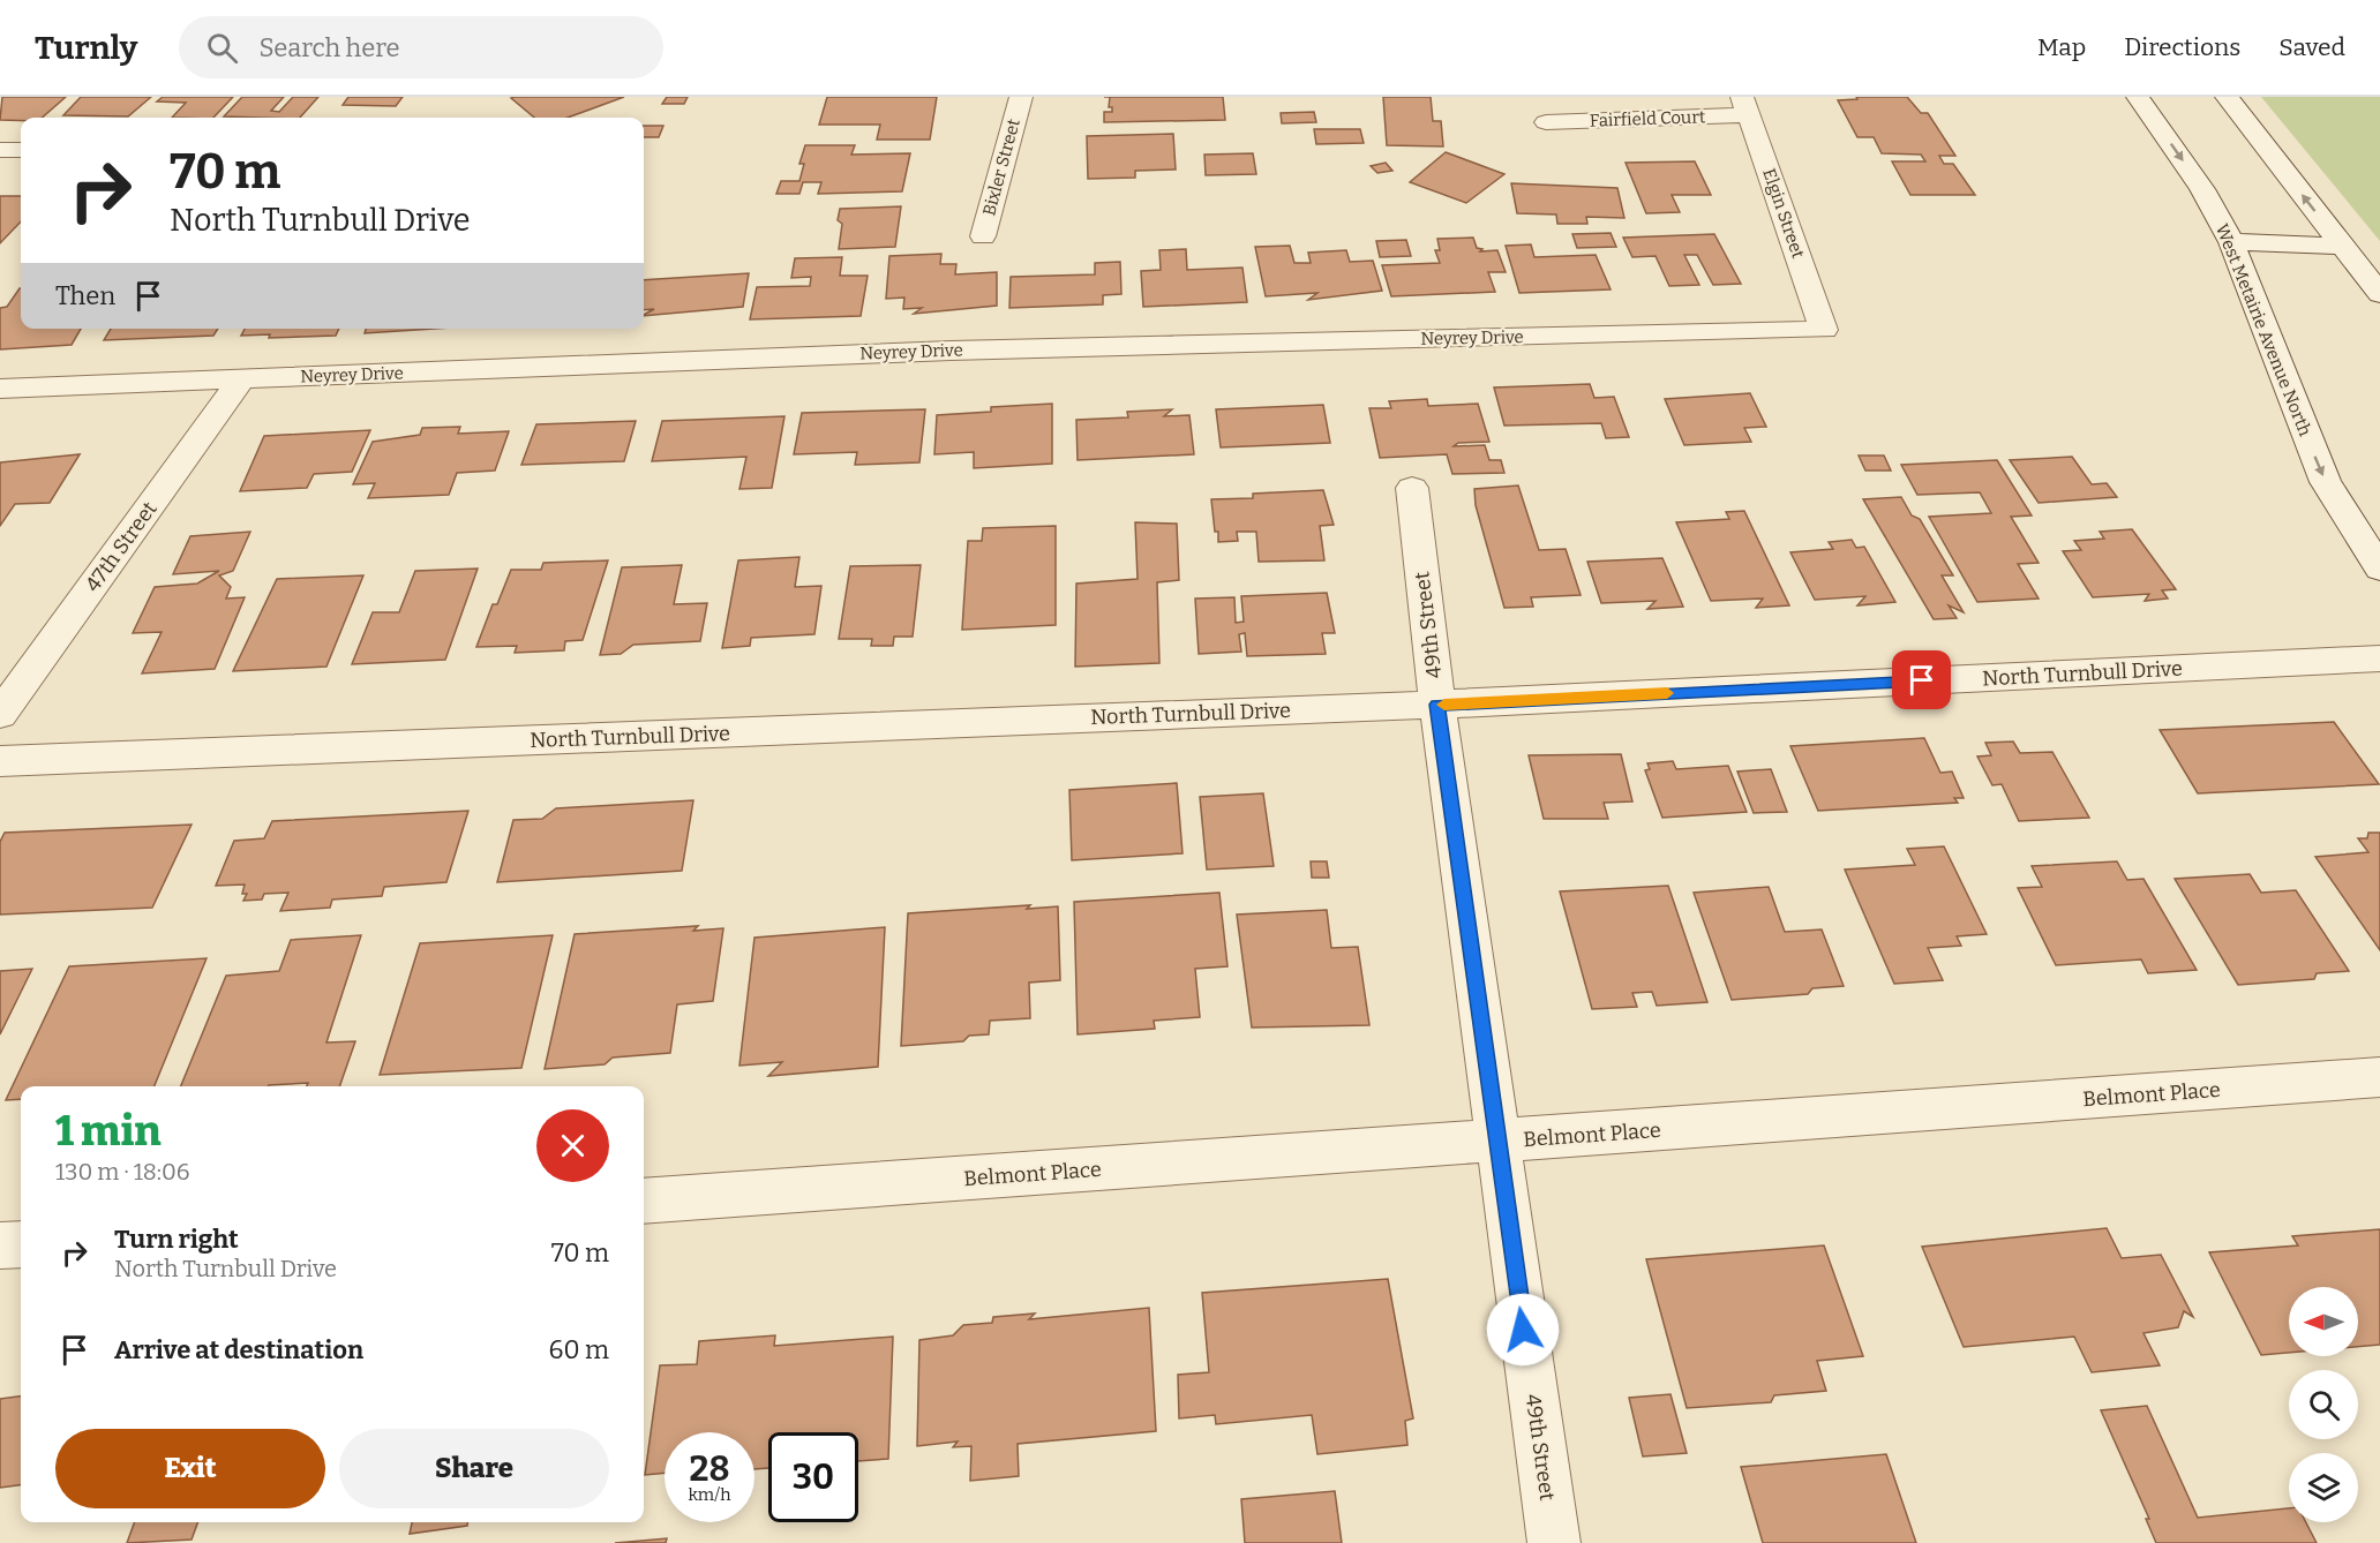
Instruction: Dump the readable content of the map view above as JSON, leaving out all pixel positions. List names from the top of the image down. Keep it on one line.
{"streets":{"street":["Fairfield Court","Bixler Street","Elgin Street","West Metairie Avenue North","Neyrey Drive","47th Street","49th Street","North Turnbull Drive","Belmont Place"]},"crossings":[["Fairfield Court","Elgin Street"],["Elgin Street","Neyrey Drive"],["Neyrey Drive","47th Street"],["49th Street","North Turnbull Drive"],["49th Street","Belmont Place"]],"north":"left","page":{"header":"Turnly","search":"Search here","nav":["Map","Directions","Saved"],"turn":["70 m","North Turnbull Drive"],"then":"Then","heading":["1 min","130 m · 18:06"],"list":[{"name":"Turn right","note":"North Turnbull Drive","value":"70 m"},{"name":"Arrive at destination","value":"60 m"}],"buttons":["Exit","Share"],"speed":"28 km/h","limit":"30"}}
